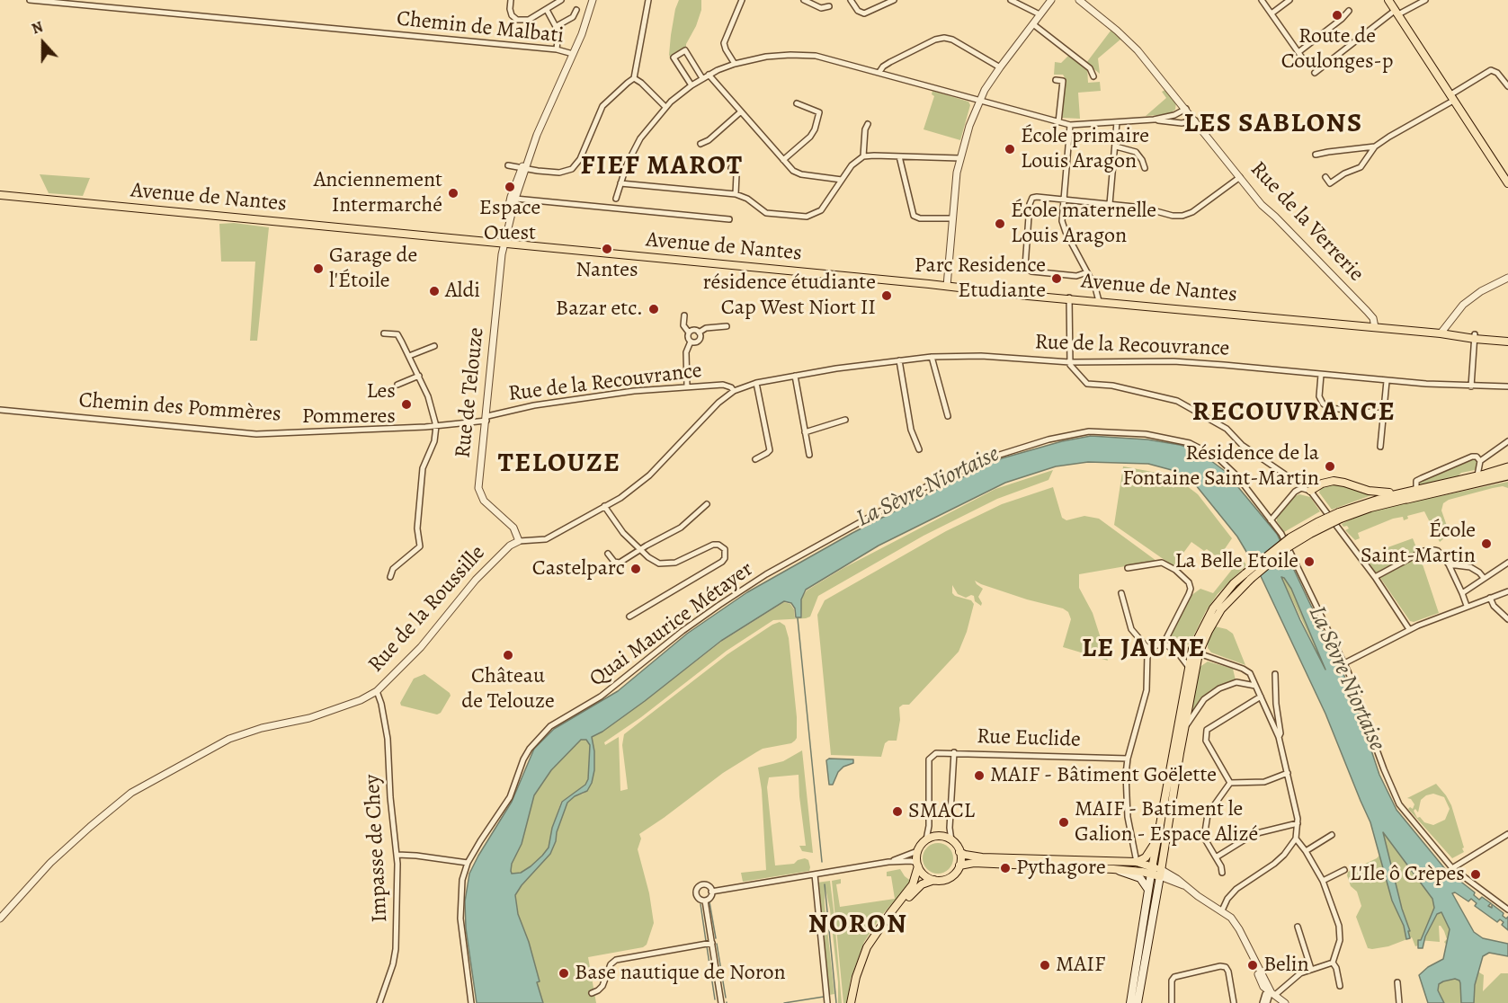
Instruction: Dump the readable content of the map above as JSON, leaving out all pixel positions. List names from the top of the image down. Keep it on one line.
{"streets":{"main road":["Avenue de Nantes"],"street":["Chemin de Malbati","Rue de la Verrerie","Rue de la Recouvrance","Rue de Telouze","Chemin des Pommères","Rue de la Roussille","Quai Maurice Métayer","Rue Euclide","Impasse de Chey"]},"crossings":[["Chemin de Malbati","Rue de Telouze"],["Avenue de Nantes","Rue de la Verrerie"],["Avenue de Nantes","Rue de Telouze"],["Rue de la Recouvrance","Rue de Telouze"],["Rue de la Recouvrance","Chemin des Pommères"],["Rue de Telouze","Chemin des Pommères"],["Rue de Telouze","Rue de la Roussille"],["Rue de la Roussille","Impasse de Chey"]],"districts":["LES SABLONS","FIEF MAROT","RECOUVRANCE","TELOUZE","LE JAUNE","NORON"],"water":["La Sèvre Niortaise"],"places":["Route de Coulonges-p","École primaire Louis Aragon","Espace Ouest","Anciennement Intermarché","École maternelle Louis Aragon","Nantes","Garage de l'Étoile","Parc Residence Etudiante","Aldi","résidence étudiante Cap West Niort II","Bazar etc.","Les Pommeres","Résidence de la Fontaine Saint-Martin","École Saint-Martin","La Belle Etoile","Castelparc","Château de Telouze","MAIF - Bâtiment Goëlette","SMACL","MAIF - Batiment le Galion - Espace Alizé","Pythagore","L'Ile ô Crèpes","MAIF","Belin","Base nautique de Noron"],"north":"top"}
